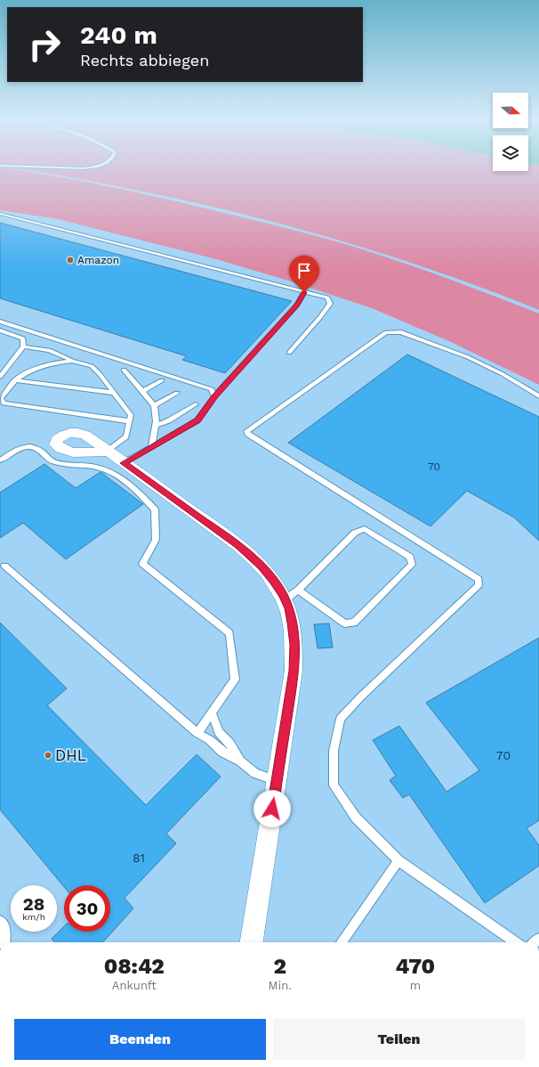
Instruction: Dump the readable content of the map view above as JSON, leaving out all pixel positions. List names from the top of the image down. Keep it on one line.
{"places":["Amazon","DHL"],"house_numbers":["70","70","81"],"north":"right","page":{"turn":["240 m","Rechts abbiegen"],"speed":"28 km/h","limit":"30","eta":["08:42","Ankunft","2","Min.","470","m"],"buttons":["Beenden","Teilen"]}}
